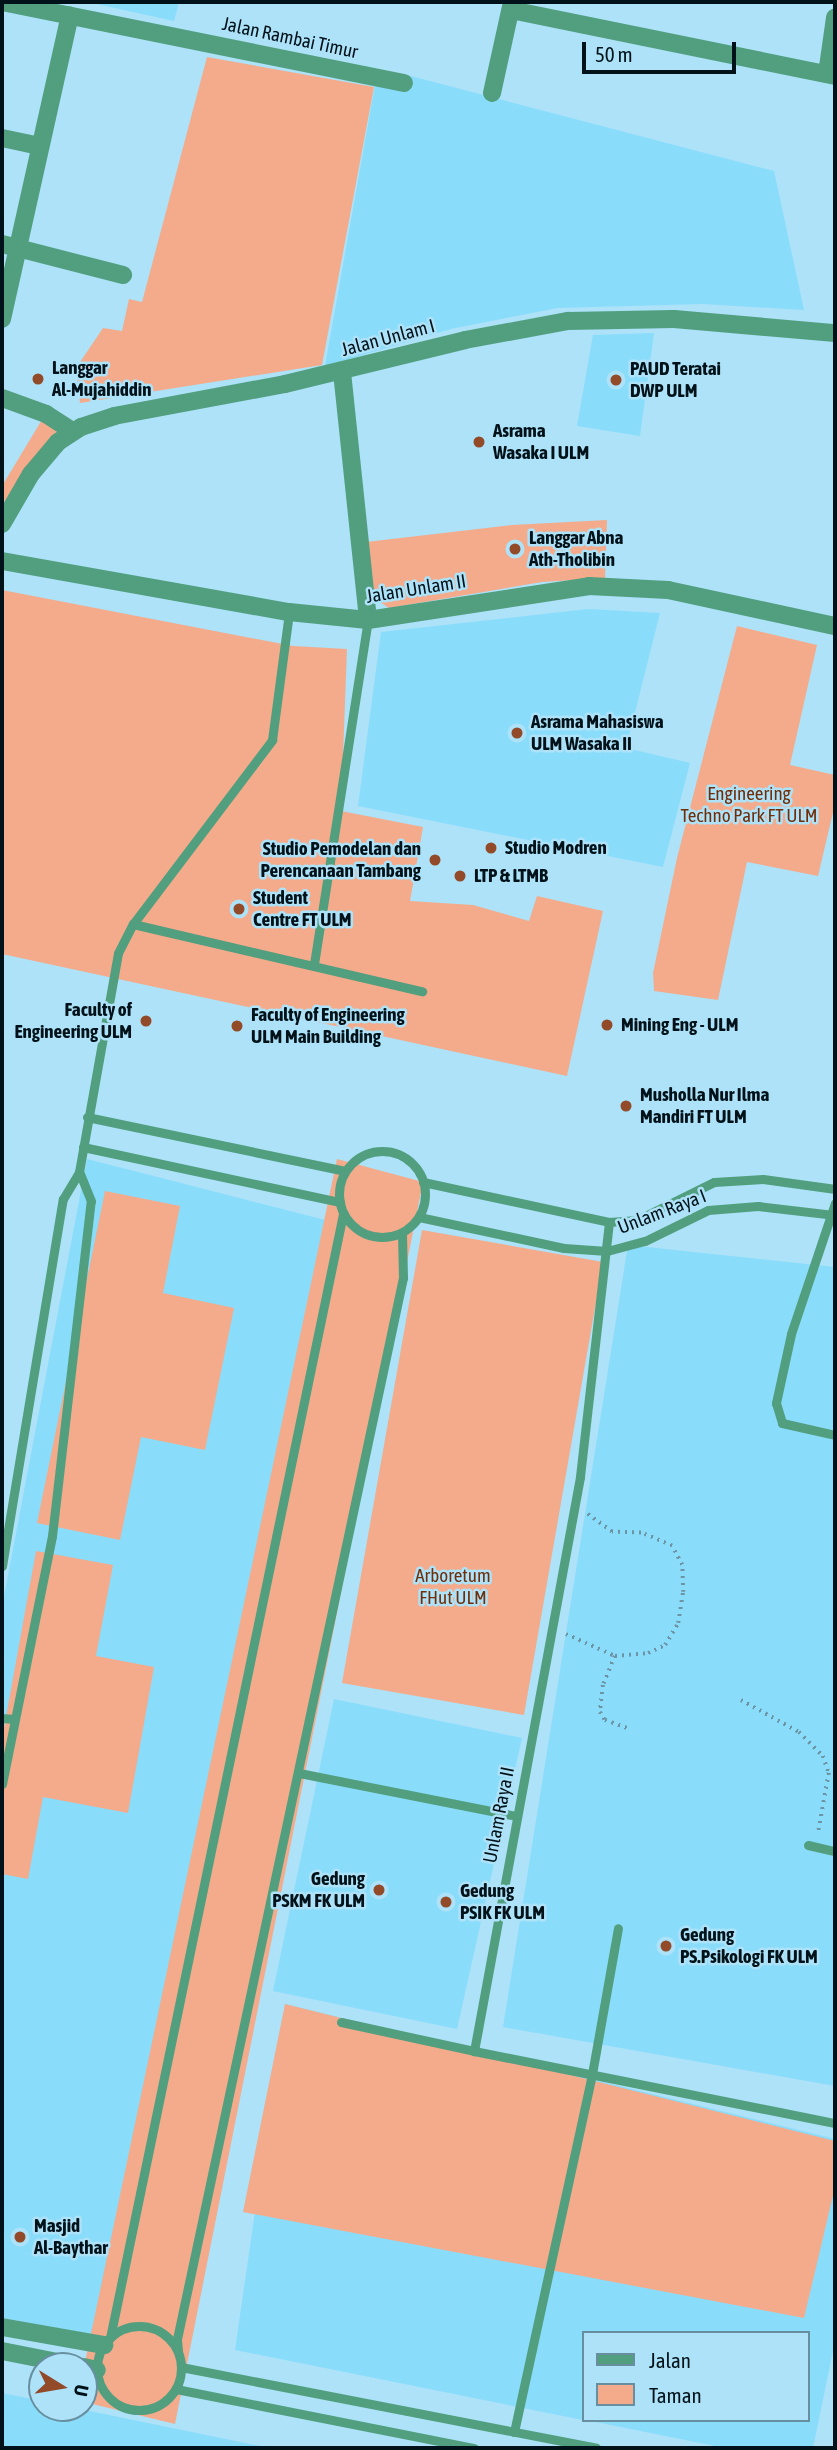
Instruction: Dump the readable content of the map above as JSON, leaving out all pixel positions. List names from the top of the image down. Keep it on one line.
{"streets":{"street":["Jalan Rambai Timur","Jalan Unlam I","Jalan Unlam II"],"lane":["Unlam Raya I","Unlam Raya II"]},"crossings":[["Unlam Raya I","Unlam Raya II"]],"parks":["Engineering Techno Park FT ULM","Arboretum FHut ULM"],"places":["Langgar Al-Mujahiddin","PAUD Teratai DWP ULM","Asrama Wasaka I ULM","Langgar Abna Ath-Tholibin","Asrama Mahasiswa ULM Wasaka II","Studio Modren","Studio Pemodelan dan Perencanaan Tambang","LTP & LTMB","Student Centre FT ULM","Faculty of Engineering ULM","Mining Eng - ULM","Faculty of Engineering ULM Main Building","Musholla Nur Ilma Mandiri FT ULM","Gedung PSKM FK ULM","Gedung PSIK FK ULM","Gedung PS.Psikologi FK ULM","Masjid Al-Baythar"],"legend":["Jalan","Taman"],"scale_bar":"50 m","north":"right"}
